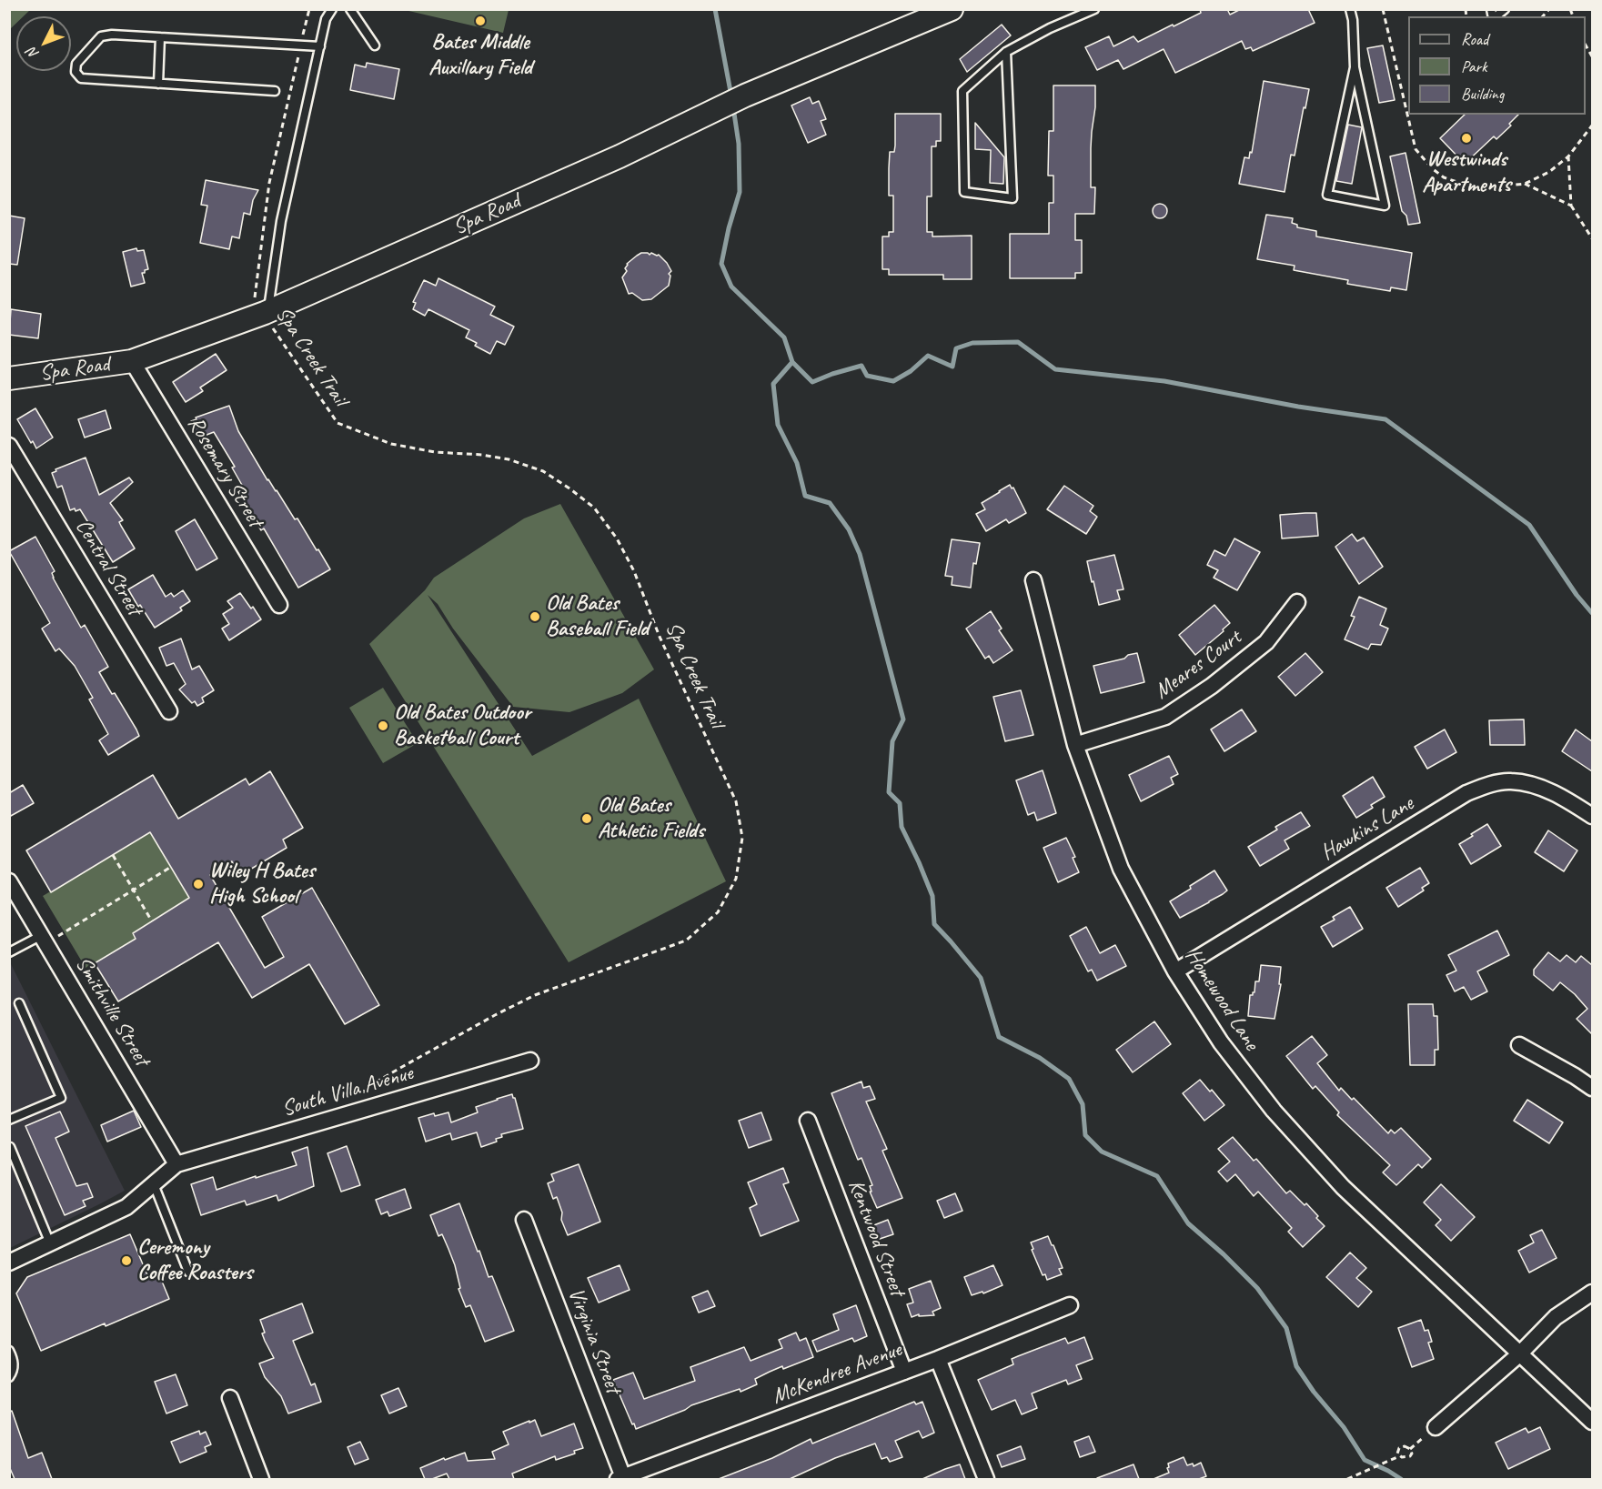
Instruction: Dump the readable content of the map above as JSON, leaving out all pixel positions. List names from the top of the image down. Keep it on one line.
{"streets":{"main road":["Spa Road"],"street":["Rosemary Street","Central Street","Meares Court","Hawkins Lane","Homewood Lane","Smithville Street","South Villa Avenue","Kentwood Street","Virginia Street","McKendree Avenue"],"path":["Spa Creek Trail"]},"crossings":[["Spa Road","Spa Creek Trail"],["Spa Road","Rosemary Street"],["Meares Court","Homewood Lane"],["Hawkins Lane","Homewood Lane"],["Smithville Street","South Villa Avenue"],["Kentwood Street","McKendree Avenue"],["Virginia Street","McKendree Avenue"]],"places":["Bates Middle Auxillary Field","Westwinds Apartments","Old Bates Baseball Field","Old Bates Outdoor Basketball Court","Old Bates Athletic Fields","Wiley H Bates High School","Ceremony Coffee Roasters"],"legend":["Road","Park","Building"],"north":"bottom left"}
